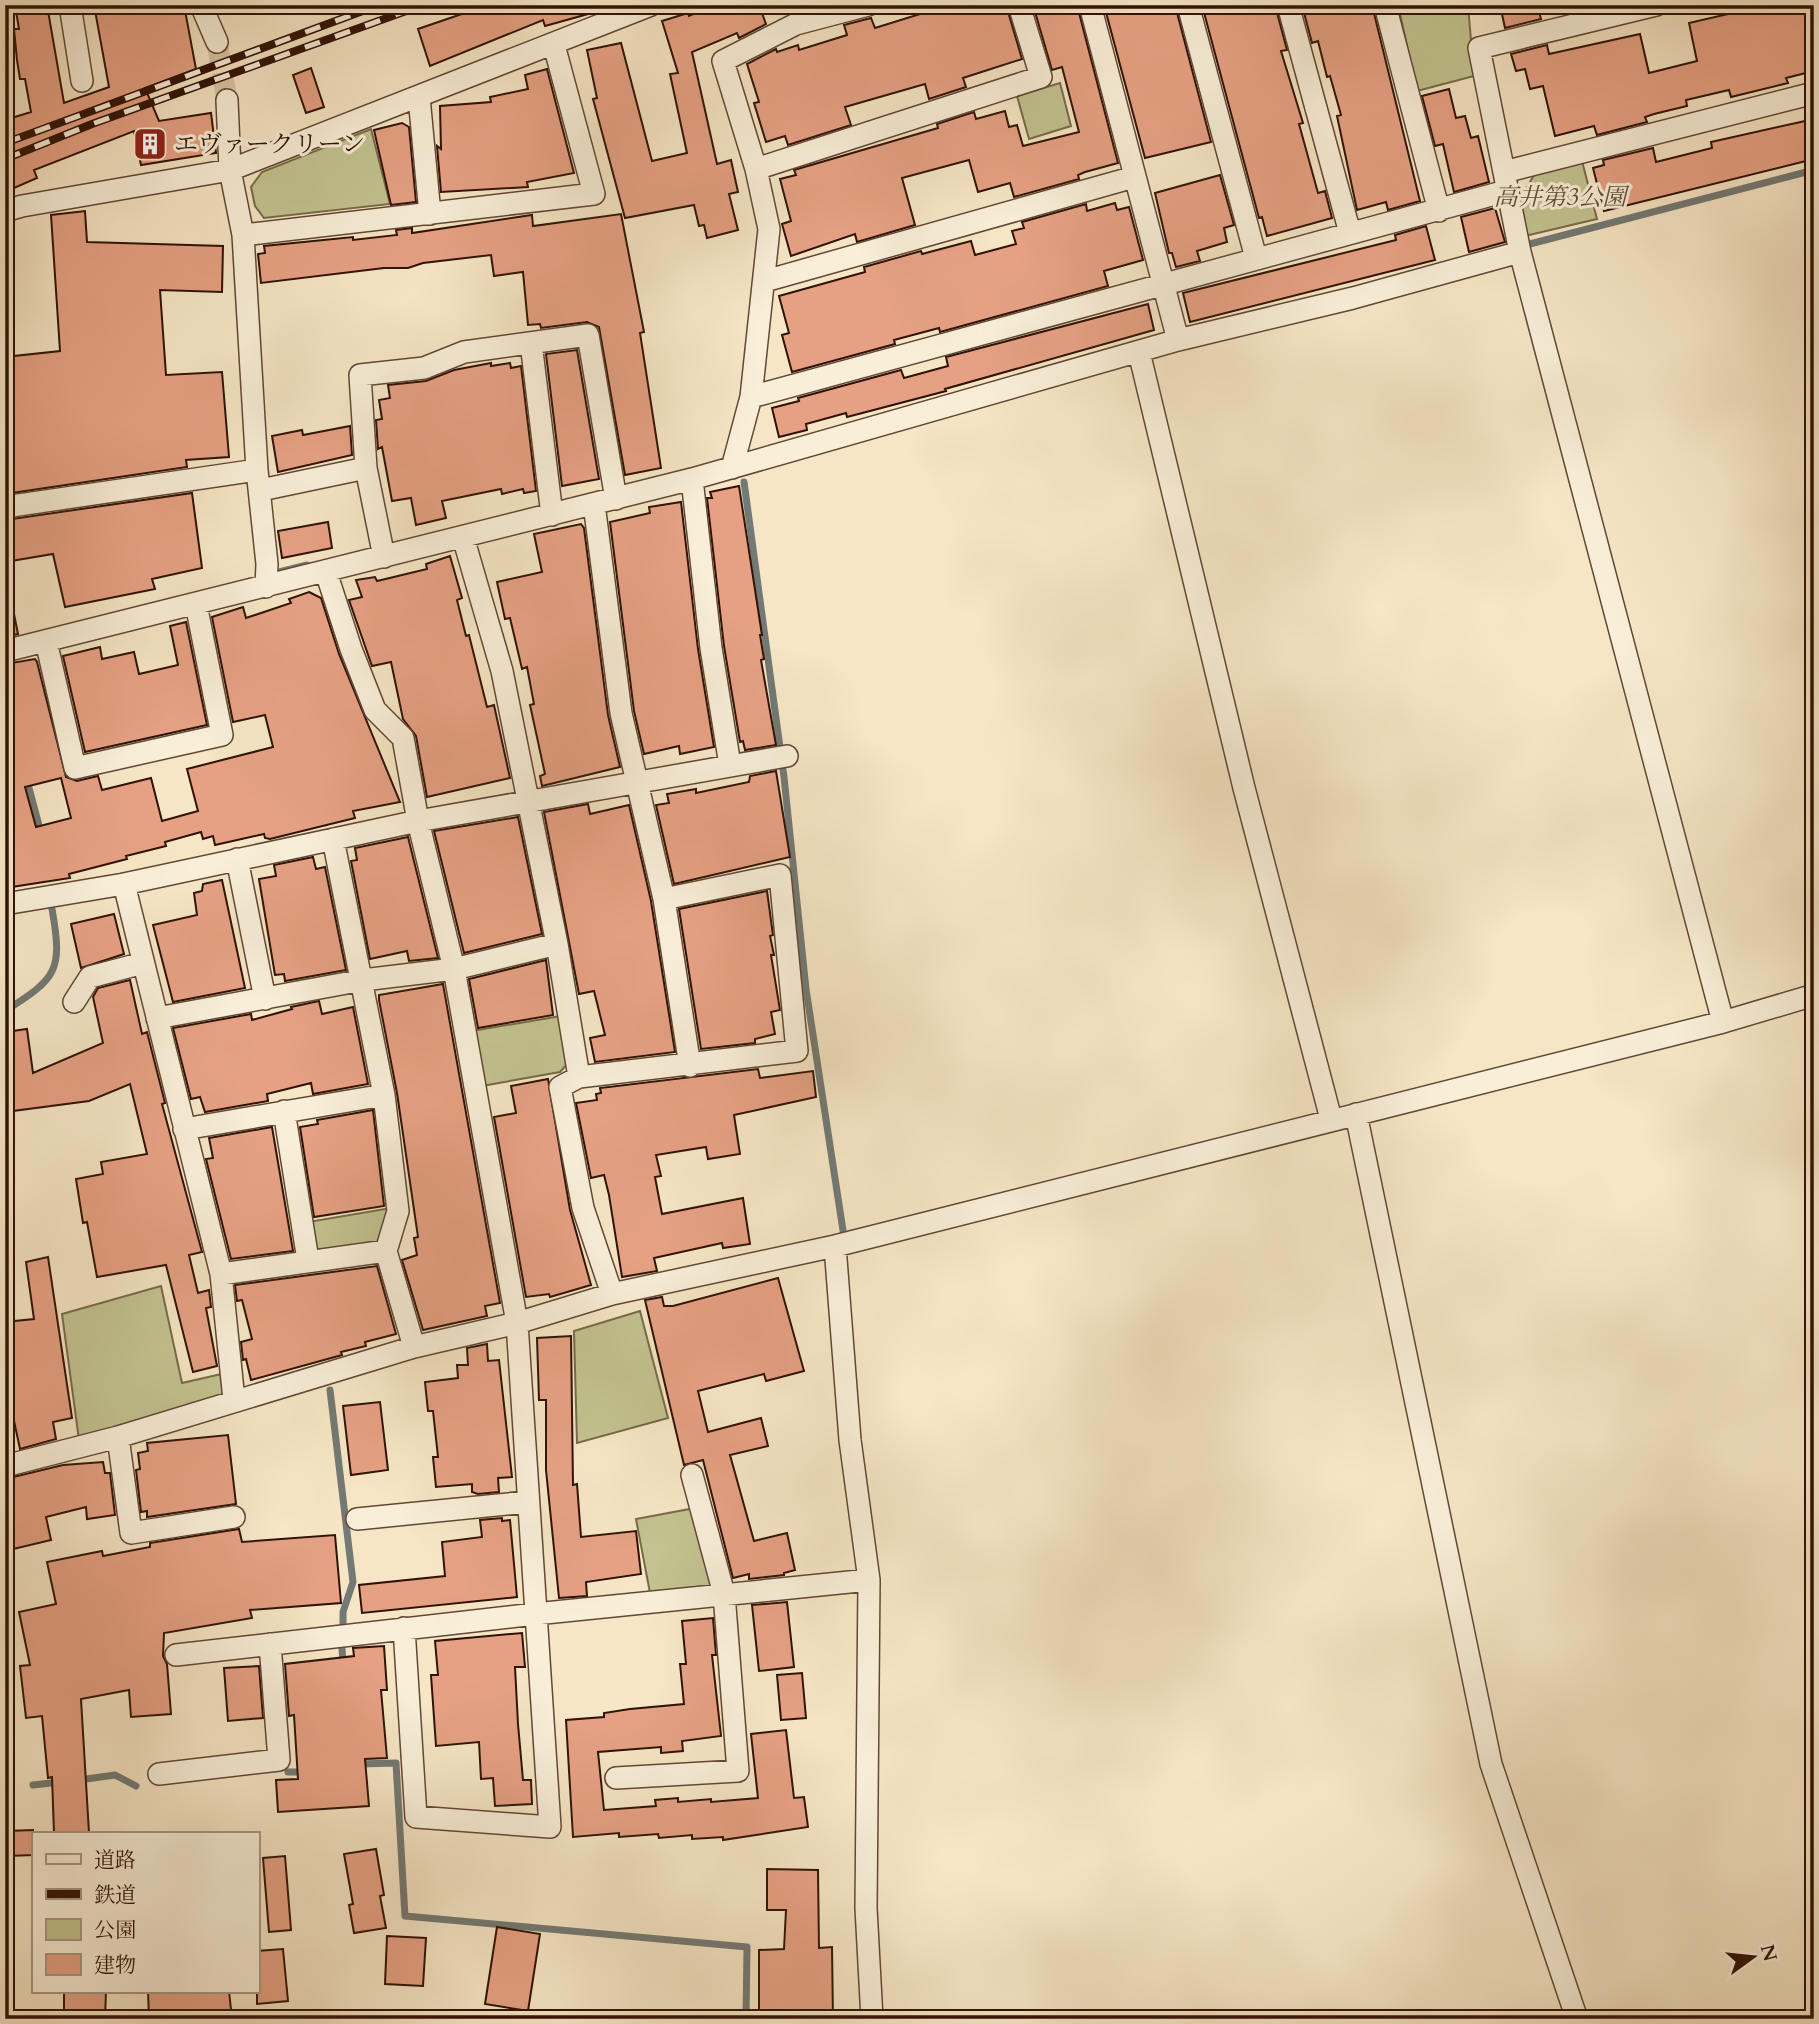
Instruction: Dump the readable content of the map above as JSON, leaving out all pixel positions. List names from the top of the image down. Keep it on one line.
{"parks":["高井第3公園"],"places":{"building":["エヴァークリーン"]},"legend":["道路","鉄道","公園","建物"],"north":"right"}
